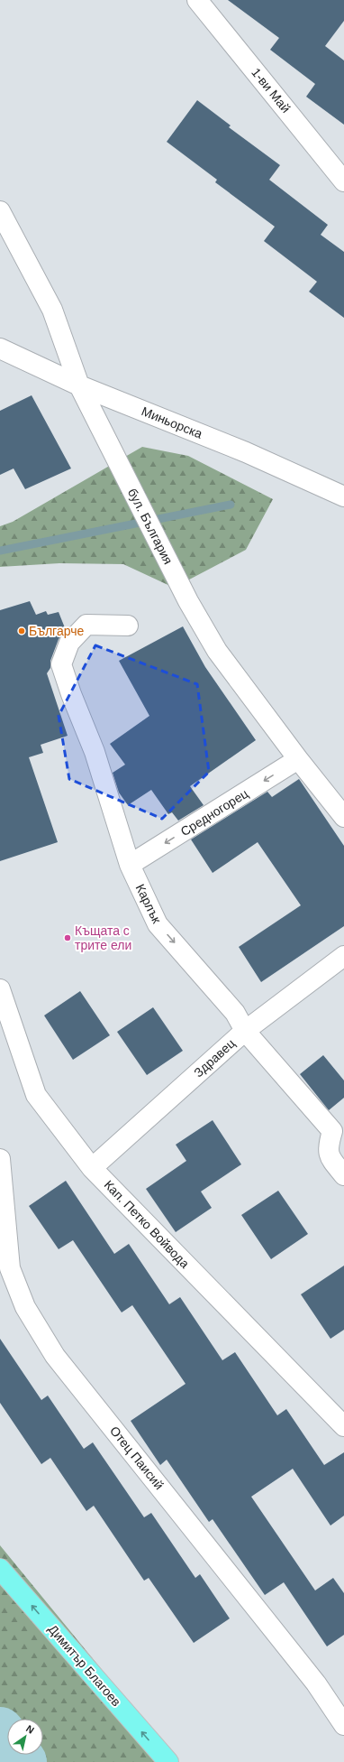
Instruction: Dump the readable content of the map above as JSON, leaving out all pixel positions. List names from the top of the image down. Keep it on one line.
{"streets":{"main road":["Димитър Благоев"],"street":["1-ви Май","Миньорска","бул. България","Средногорец","Карлък","Здравец","Кап. Петко Войвода","Отец Паисий"]},"crossings":[["Миньорска","бул. България"],["бул. България","Средногорец"],["Средногорец","Карлък"],["Карлък","Здравец"],["Здравец","Кап. Петко Войвода"]],"one_way":["Средногорец","Димитър Благоев"],"places":["Българче","Къщата с трите ели"],"north":"top right"}
